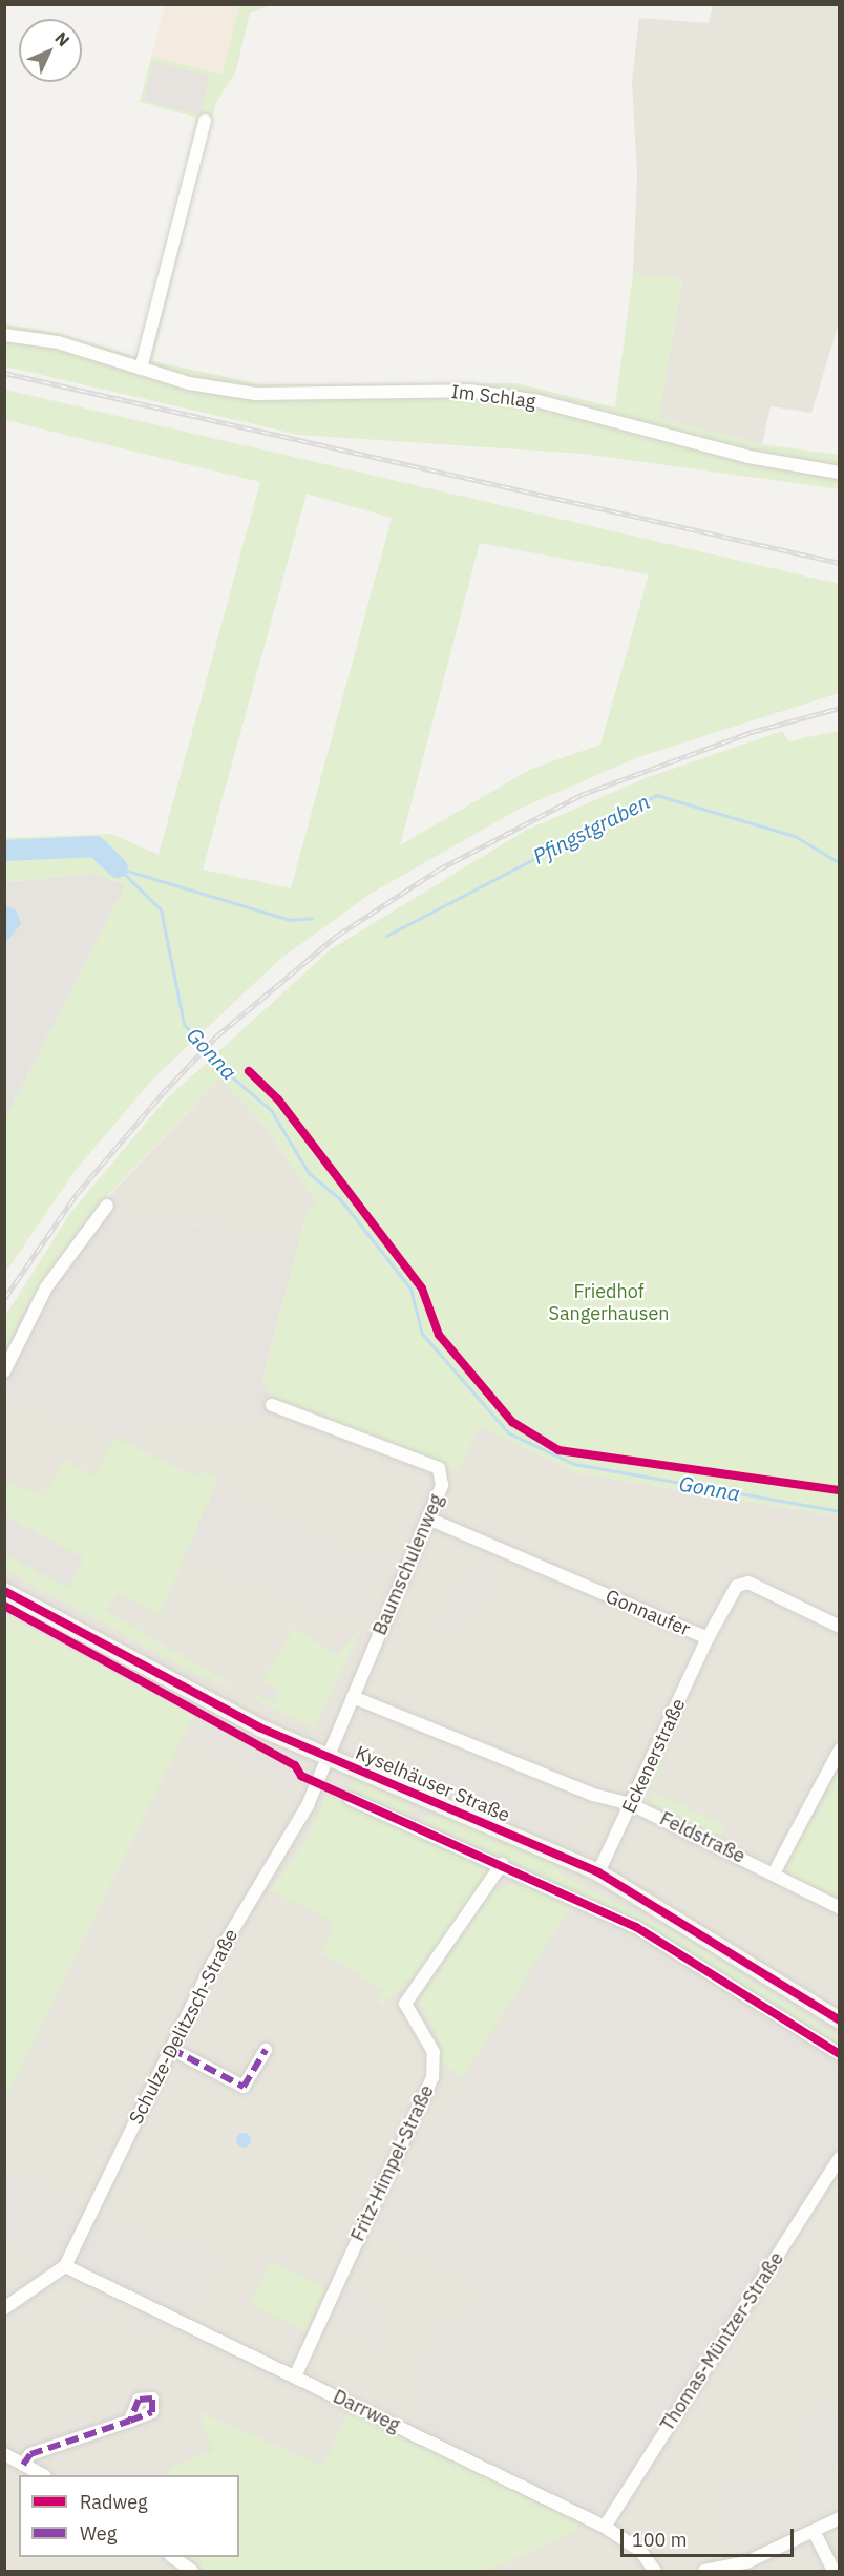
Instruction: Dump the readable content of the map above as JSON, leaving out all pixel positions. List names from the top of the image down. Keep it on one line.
{"streets":{"main road":["Kyselhäuser Straße"],"street":["Im Schlag","Baumschulenweg","Gonnaufer","Eckenerstraße","Feldstraße","Schulze-Delitzsch-Straße","Fritz-Himpel-Straße","Thomas-Müntzer-Straße","Darrweg"]},"crossings":[["Baumschulenweg","Gonnaufer"],["Baumschulenweg","Kyselhäuser Straße"],["Baumschulenweg","Schulze-Delitzsch-Straße"],["Gonnaufer","Eckenerstraße"],["Eckenerstraße","Kyselhäuser Straße"],["Eckenerstraße","Feldstraße"],["Kyselhäuser Straße","Schulze-Delitzsch-Straße"],["Schulze-Delitzsch-Straße","Darrweg"],["Fritz-Himpel-Straße","Darrweg"],["Thomas-Müntzer-Straße","Darrweg"]],"water":["Pfingstgraben","Gonna"],"parks":["Friedhof Sangerhausen"],"legend":["Radweg","Weg"],"scale_bar":"100 m","north":"top right"}
